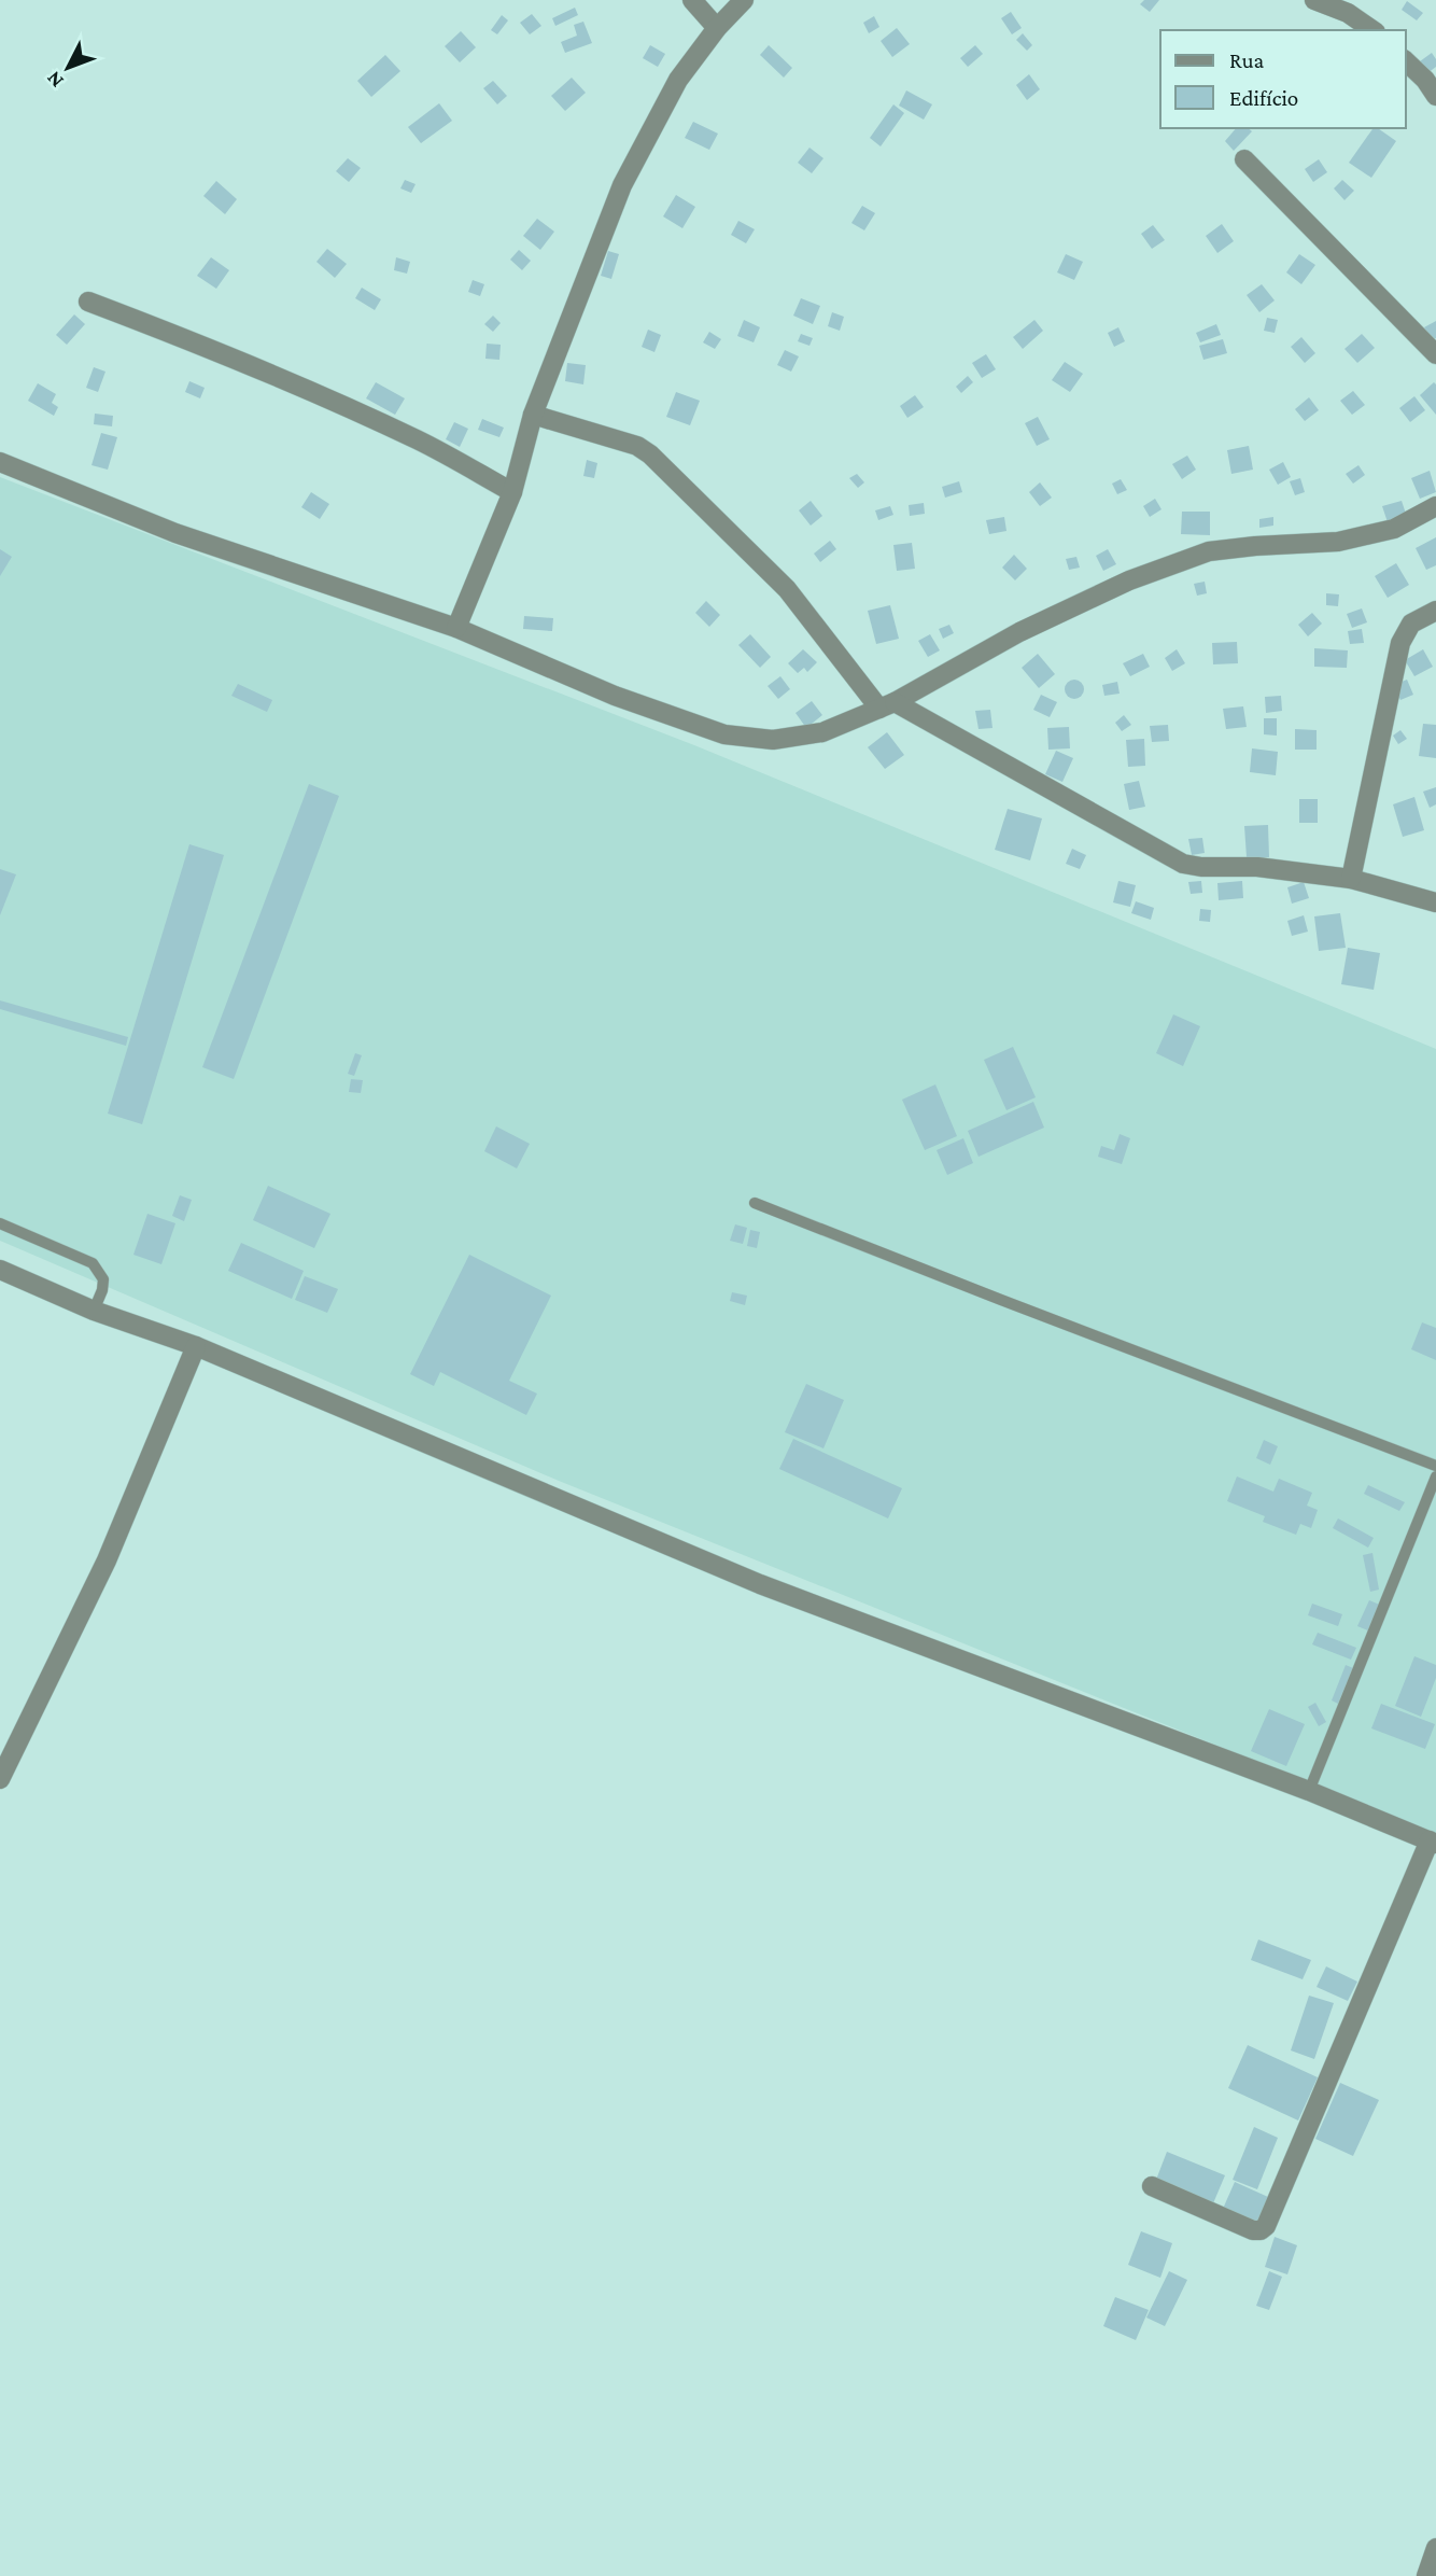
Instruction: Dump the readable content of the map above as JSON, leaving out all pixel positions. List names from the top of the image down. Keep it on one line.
{"legend":["Rua","Edifício"],"north":"bottom left"}
